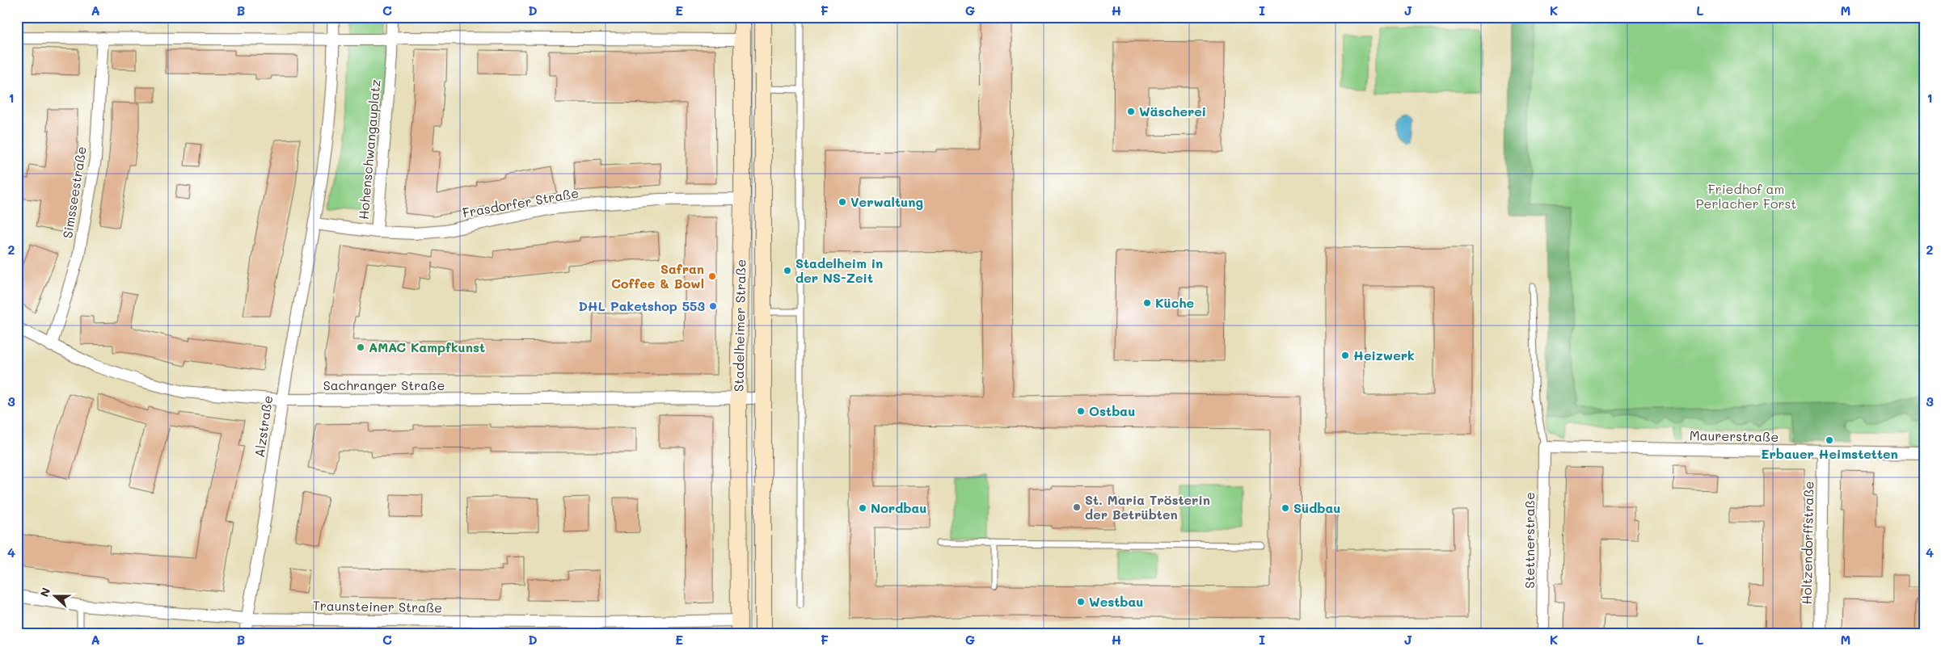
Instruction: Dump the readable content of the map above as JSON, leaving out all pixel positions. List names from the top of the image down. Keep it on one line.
{"streets":{"main road":["Stadelheimer Straße"],"street":["Hohenschwangauplatz","Simsseestraße","Frasdorfer Straße","Sachranger Straße","Alzstraße","Maurerstraße","Stettnerstraße","Holtzendorffstraße","Traunsteiner Straße"]},"crossings":[["Hohenschwangauplatz","Frasdorfer Straße"],["Hohenschwangauplatz","Alzstraße"],["Simsseestraße","Sachranger Straße"],["Frasdorfer Straße","Stadelheimer Straße"],["Stadelheimer Straße","Sachranger Straße"],["Stadelheimer Straße","Traunsteiner Straße"],["Sachranger Straße","Alzstraße"],["Alzstraße","Traunsteiner Straße"],["Maurerstraße","Stettnerstraße"],["Maurerstraße","Holtzendorffstraße"]],"parks":["Friedhof am Perlacher Forst"],"places":["Wäscherei","Verwaltung","Stadelheim in der NS-Zeit","Safran Coffee & Bowl","Küche","DHL Paketshop 553","AMAC Kampfkunst","Heizwerk","Ostbau","Erbauer Heimstetten","St. Maria Trösterin der Betrübten","Nordbau","Südbau","Westbau"],"north":"left","grid":{"columns":["A","B","C","D","E","F","G","H","I","J","K","L","M"],"rows":["1","2","3","4"]}}
